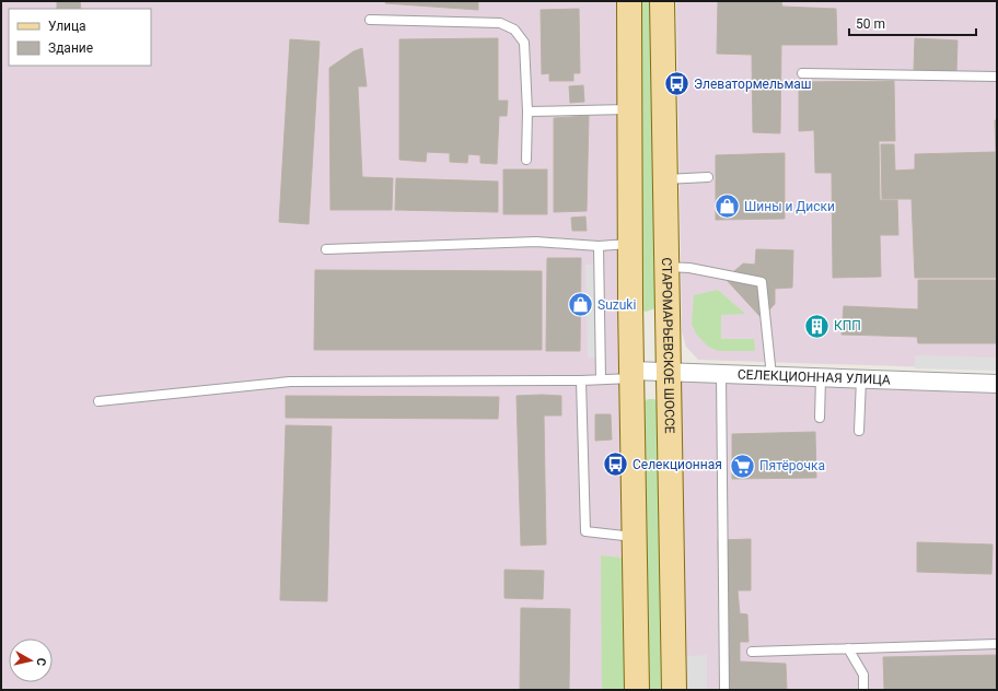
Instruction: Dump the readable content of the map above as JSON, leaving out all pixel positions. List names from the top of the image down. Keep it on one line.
{"streets":{"main road":["СТАРОМАРЬЕВСКОЕ ШОССЕ"],"street":["СЕЛЕКЦИОННАЯ УЛИЦА"]},"crossings":[["СТАРОМАРЬЕВСКОЕ ШОССЕ","СЕЛЕКЦИОННАЯ УЛИЦА"]],"places":{"bus stop":["Элеватормельмаш","Селекционная"],"shop":["Шины и Диски","Suzuki"],"building":["КПП"],"supermarket":["Пятёрочка"]},"legend":["Улица","Здание"],"scale_bar":"50 m","north":"right"}
